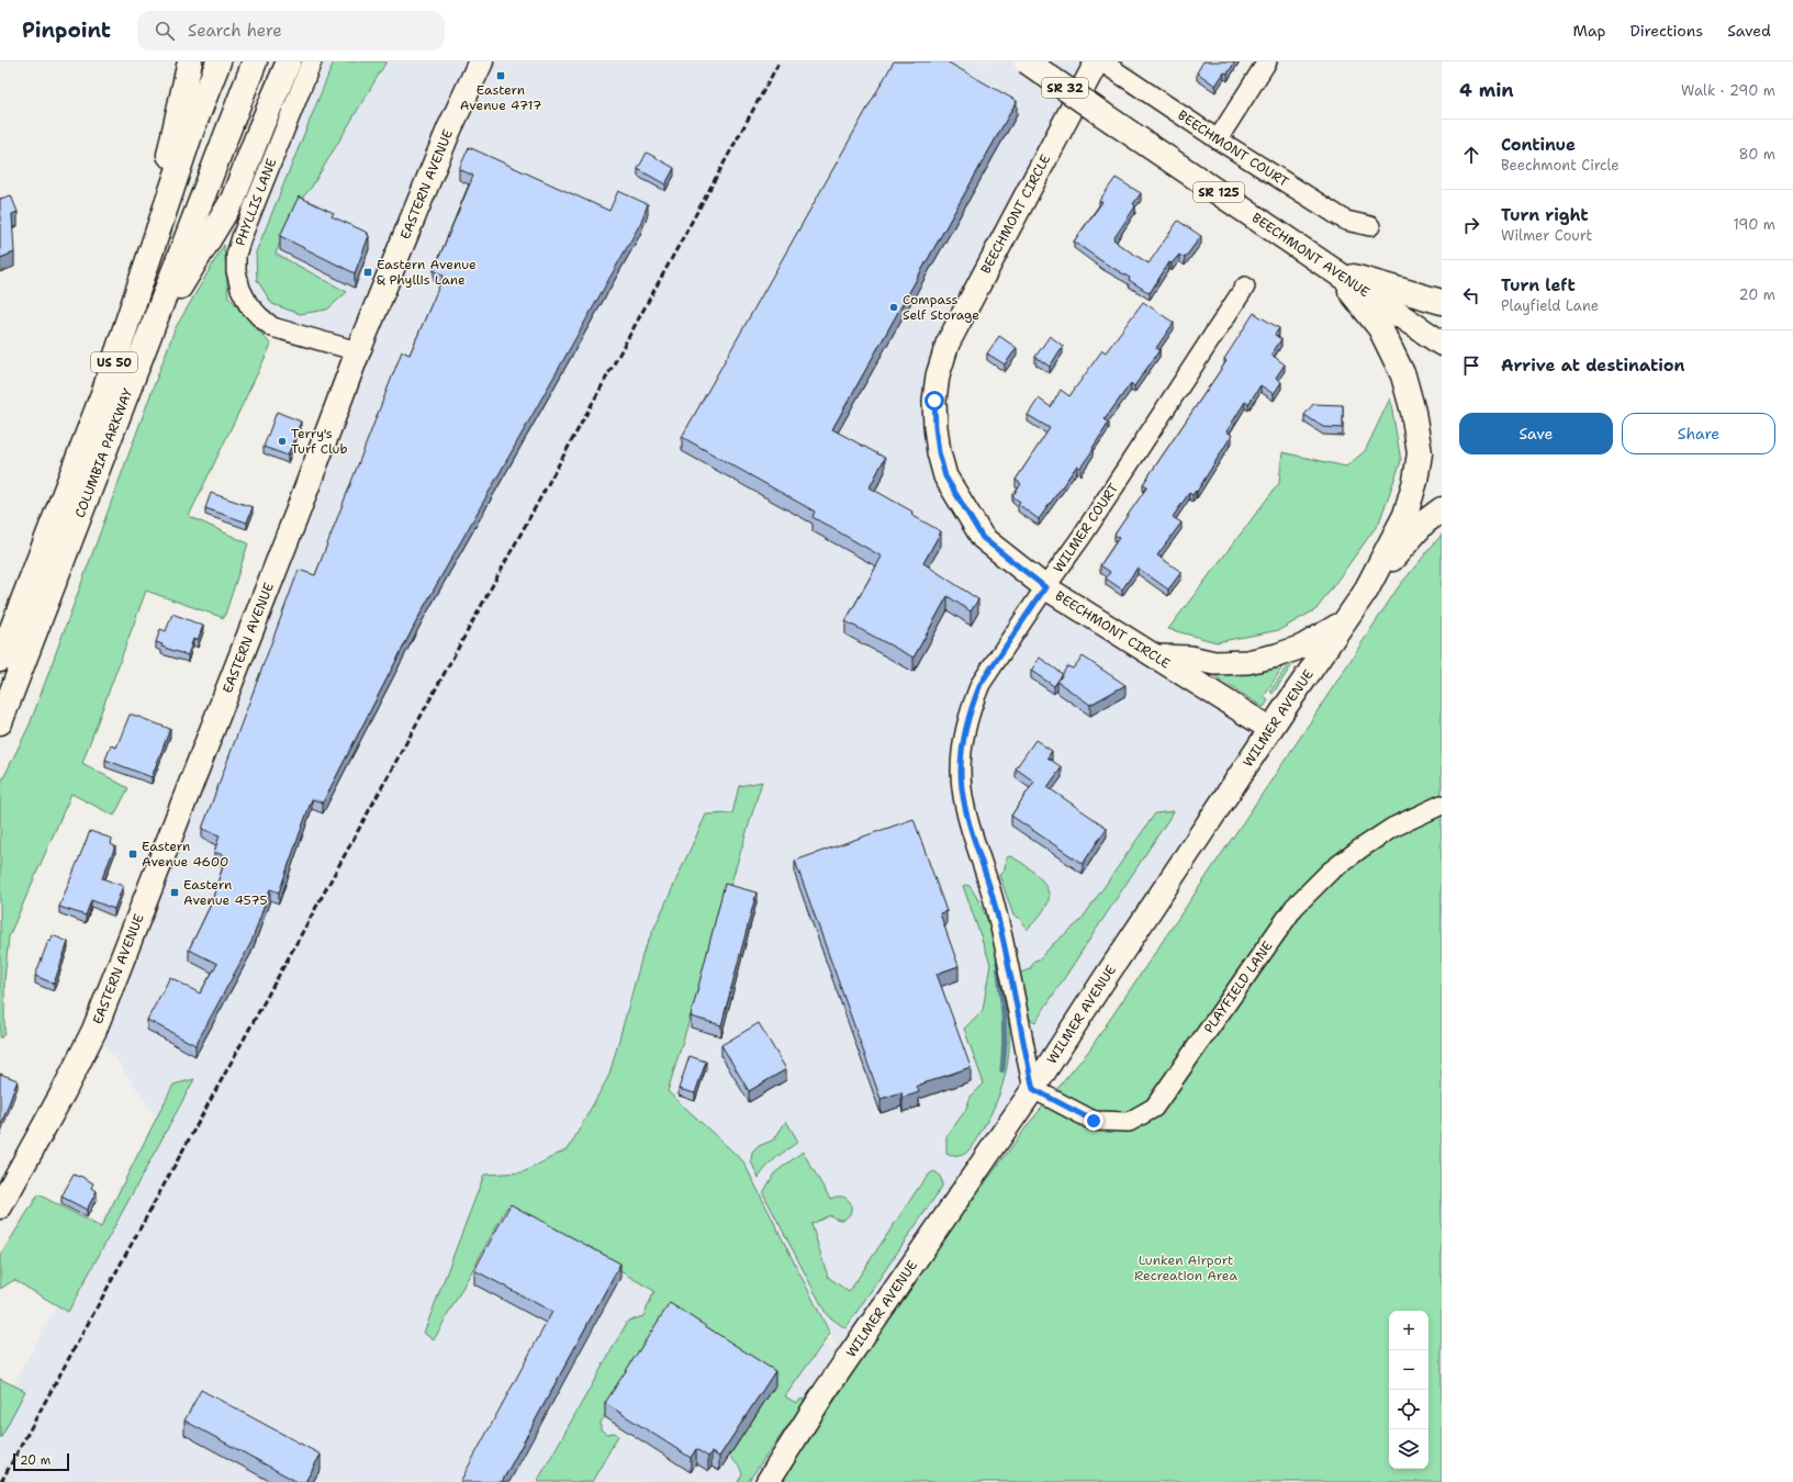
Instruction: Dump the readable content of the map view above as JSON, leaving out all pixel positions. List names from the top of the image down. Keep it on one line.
{"streets":{"main road":["SR 32","EASTERN AVENUE","SR 125","BEECHMONT AVENUE","US 50","COLUMBIA PARKWAY"],"street":["BEECHMONT COURT","PHYLLIS LANE","BEECHMONT CIRCLE","WILMER COURT","WILMER AVENUE","PLAYFIELD LANE"]},"crossings":[["EASTERN AVENUE","PHYLLIS LANE"],["BEECHMONT CIRCLE","WILMER COURT"],["BEECHMONT CIRCLE","WILMER AVENUE"],["WILMER COURT","WILMER AVENUE"],["WILMER COURT","PLAYFIELD LANE"],["WILMER AVENUE","PLAYFIELD LANE"]],"parks":["Lunken Airport Recreation Area"],"places":{"transit":["Eastern Avenue 4717","Eastern Avenue & Phyllis Lane","Eastern Avenue 4600","Eastern Avenue 4575"],"other":["Compass Self Storage","Terry's Turf Club"]},"scale_bar":"20 m","page":{"header":"Pinpoint","search":"Search here","nav":["Map","Directions","Saved"],"heading":["4 min","Walk · 290 m"],"list":[["Continue","Beechmont Circle","80 m"],["Turn right","Wilmer Court","190 m"],["Turn left","Playfield Lane","20 m"],"Arrive at destination"],"buttons":["Save","Share"],"map_buttons":["+","−"],"scale":"20 m"}}
